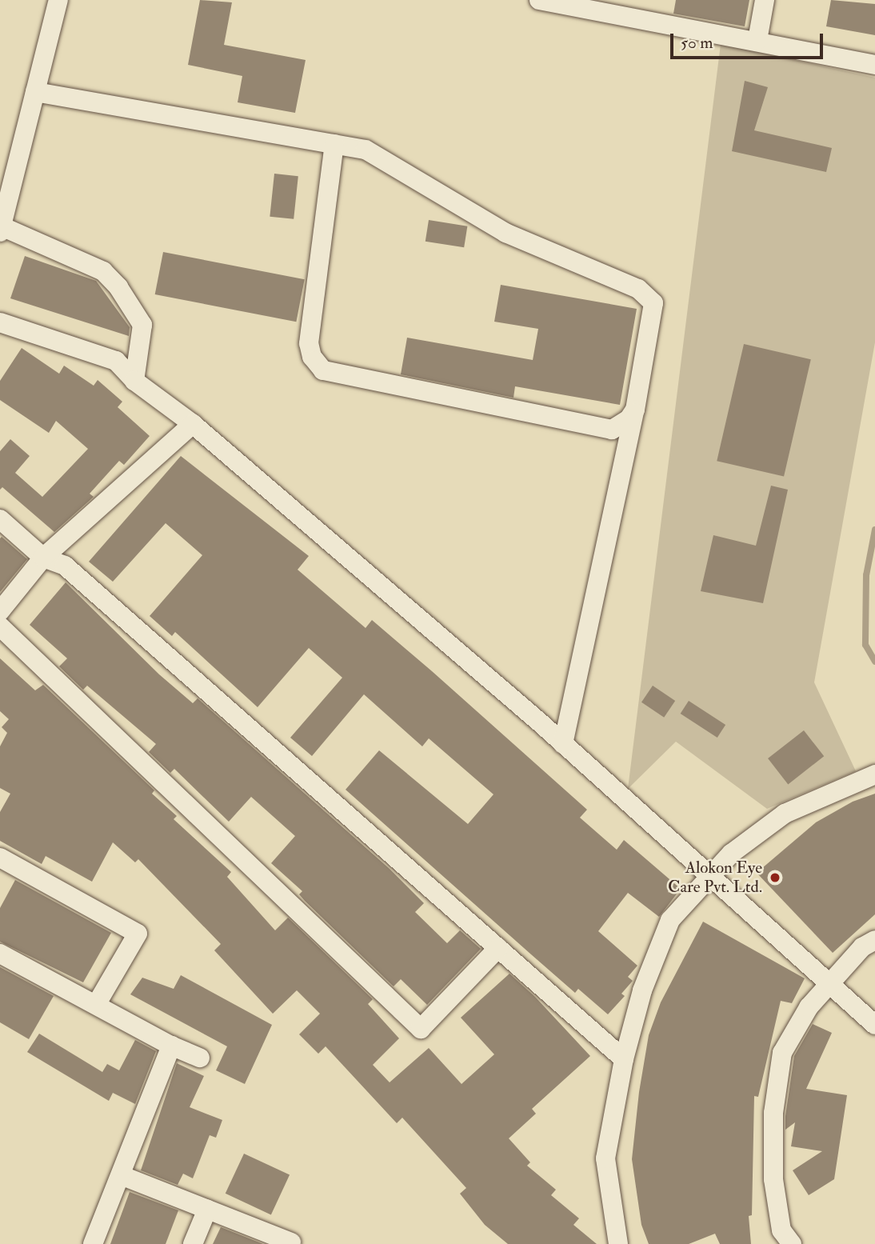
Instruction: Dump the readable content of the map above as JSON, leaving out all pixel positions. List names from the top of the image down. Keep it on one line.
{"places":["Alokon Eye Care Pvt. Ltd."],"scale_bar":"50 m"}
